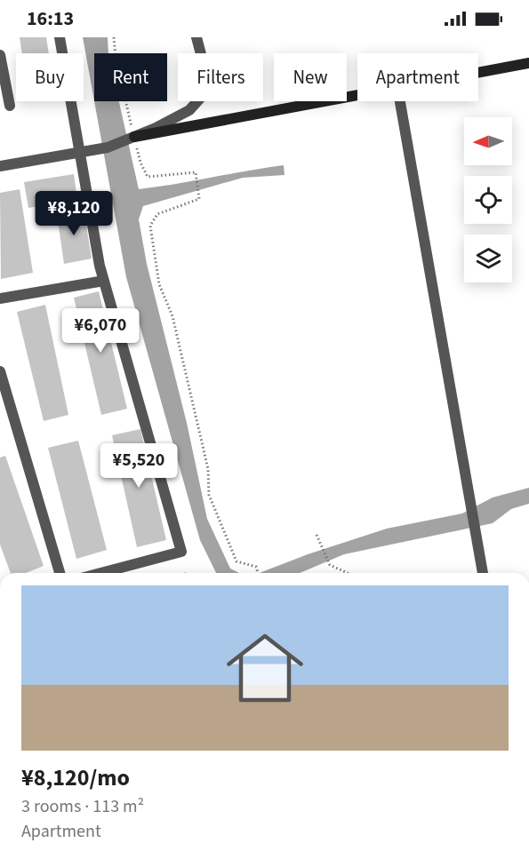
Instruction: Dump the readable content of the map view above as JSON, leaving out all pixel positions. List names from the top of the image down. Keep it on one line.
{"north":"left","page":{"status":"16:13","chip":["Buy","Rent","Filters","New","Apartment"],"price":["¥8,120","¥6,070","¥5,520"],"list":[{"name":"¥8,120/mo","note":"3 rooms · 113 m² · Apartment"}]}}
